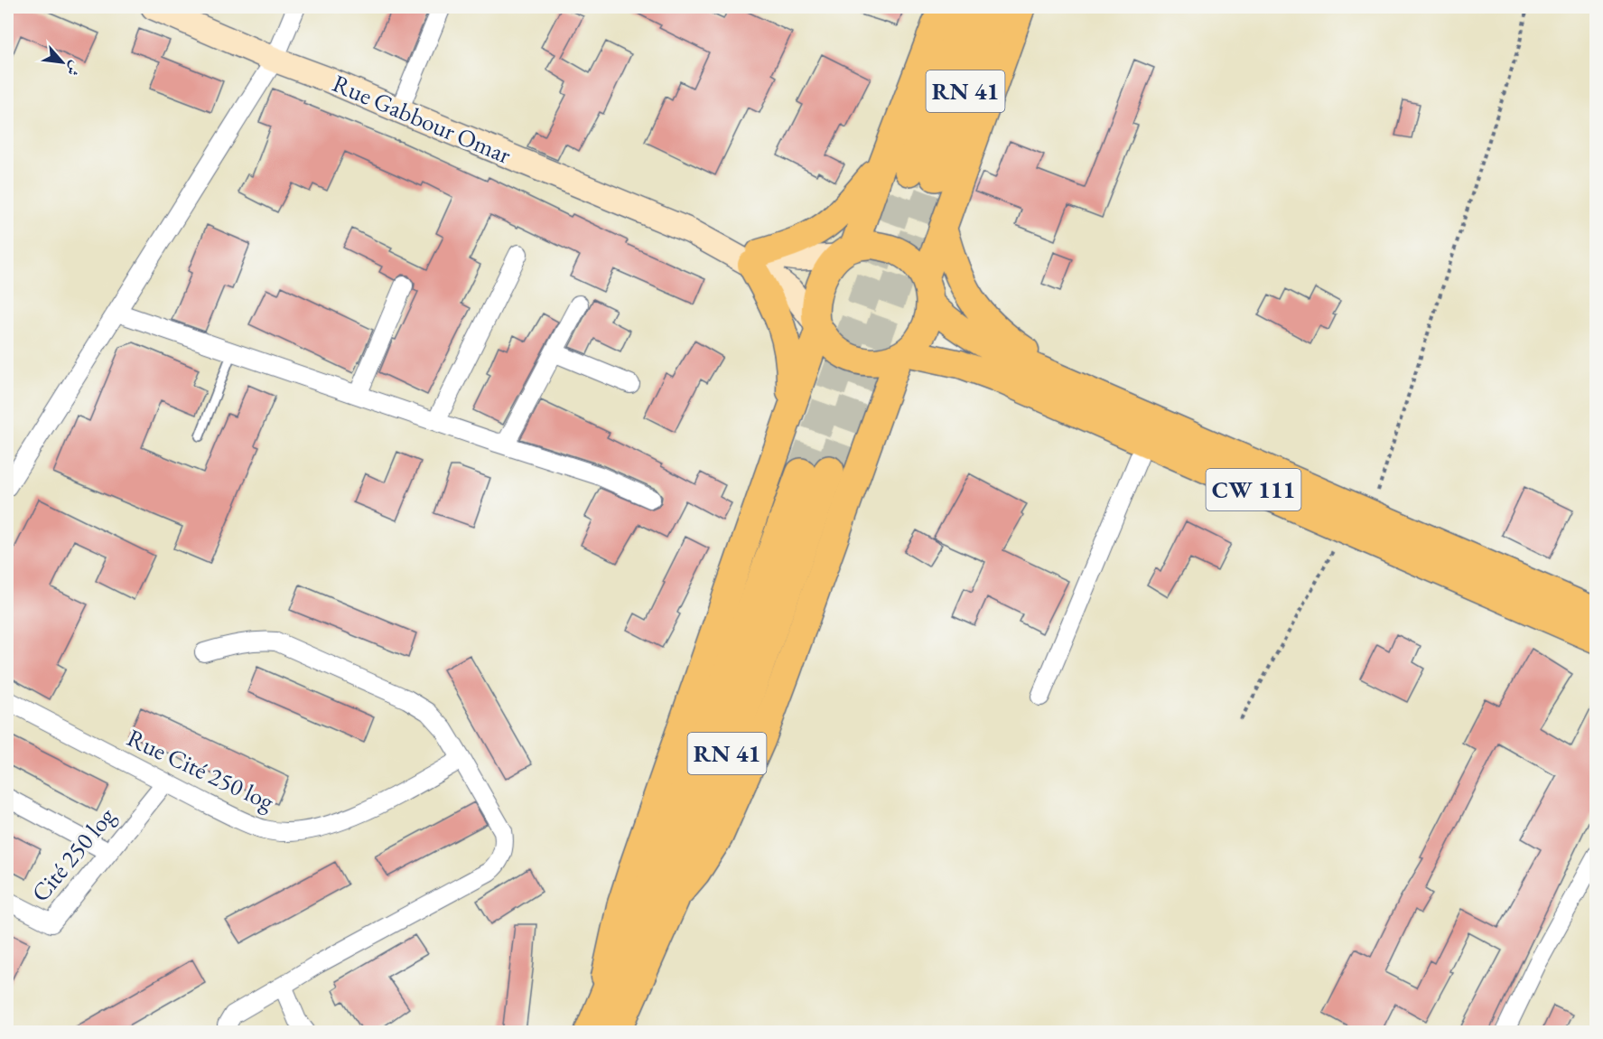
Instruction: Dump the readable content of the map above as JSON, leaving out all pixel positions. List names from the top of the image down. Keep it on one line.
{"streets":{"highway":["RN 41"],"main road":["Rue Gabbour Omar","CW 111"],"street":["Rue Cité 250 log","Cité 250 log"]},"crossings":[["Rue Gabbour Omar","CW 111"],["Rue Cité 250 log","Cité 250 log"]],"north":"bottom right"}
